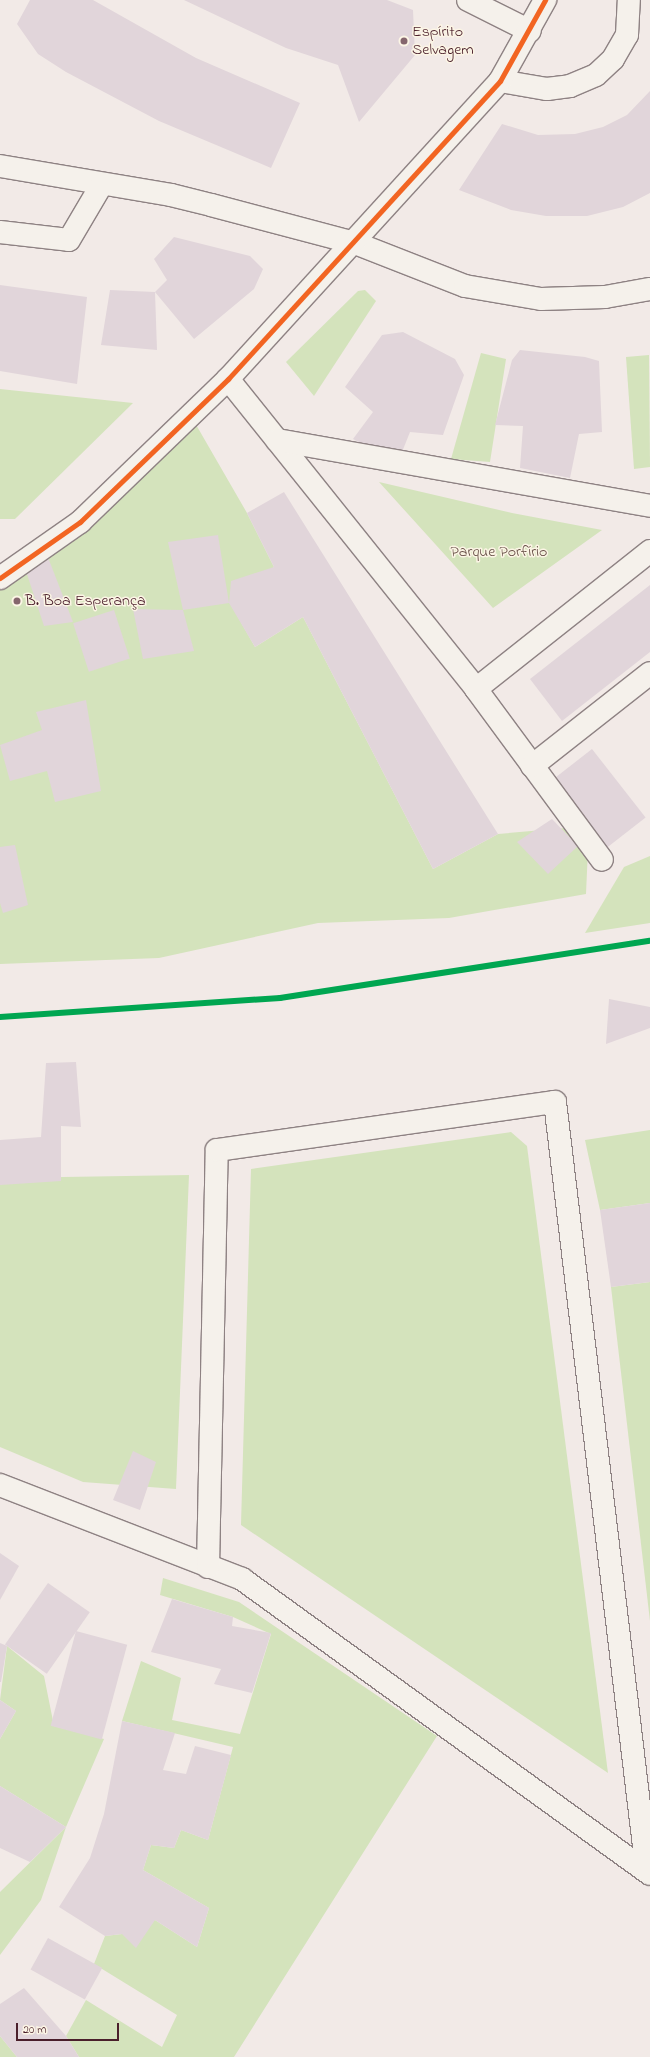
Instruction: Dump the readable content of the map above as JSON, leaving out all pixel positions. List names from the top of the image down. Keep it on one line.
{"parks":["Parque Porfírio"],"places":["Espírito Selvagem","B. Boa Esperança"],"scale_bar":"20 m"}
